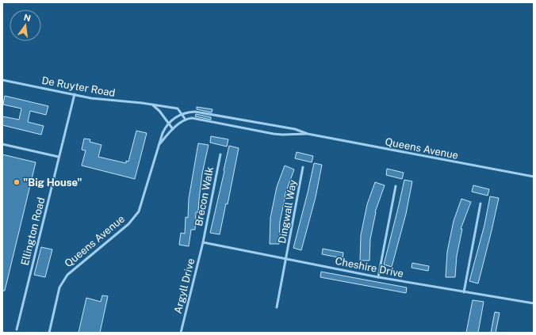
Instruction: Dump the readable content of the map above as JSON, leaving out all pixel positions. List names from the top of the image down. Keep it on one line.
{"streets":{"lane":["De Ruyter Road","Queens Avenue","Brecon Walk","Dingwall Way","Ellington Road","Cheshire Drive","Argyll Drive"]},"crossings":[["De Ruyter Road","Queens Avenue"],["De Ruyter Road","Ellington Road"],["Brecon Walk","Cheshire Drive"],["Brecon Walk","Argyll Drive"],["Dingwall Way","Cheshire Drive"],["Cheshire Drive","Argyll Drive"]],"places":["\"Big House\""],"north":"top"}
